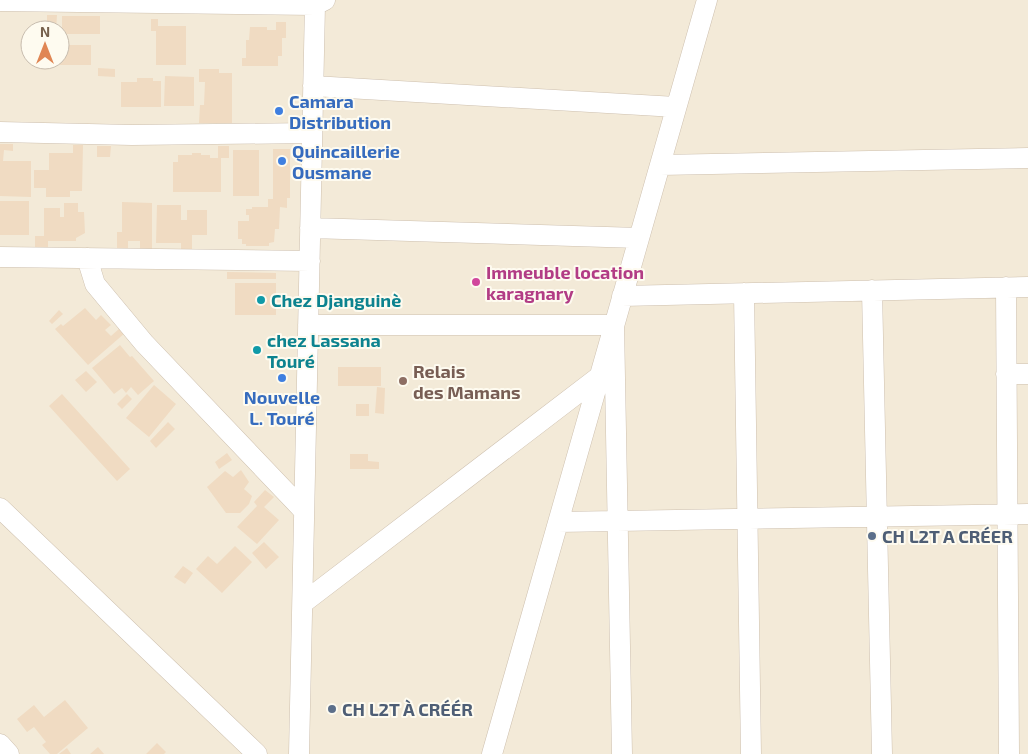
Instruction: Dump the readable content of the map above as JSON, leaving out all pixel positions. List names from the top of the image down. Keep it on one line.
{"places":["Camara Distribution","Quincaillerie Ousmane","Immeuble location karagnary","Chez Djanguinè","chez Lassana Touré","Nouvelle L. Touré","Relais des Mamans","CH L2T A CRÉER","CH L2T À CRÉÉR"],"north":"top"}
